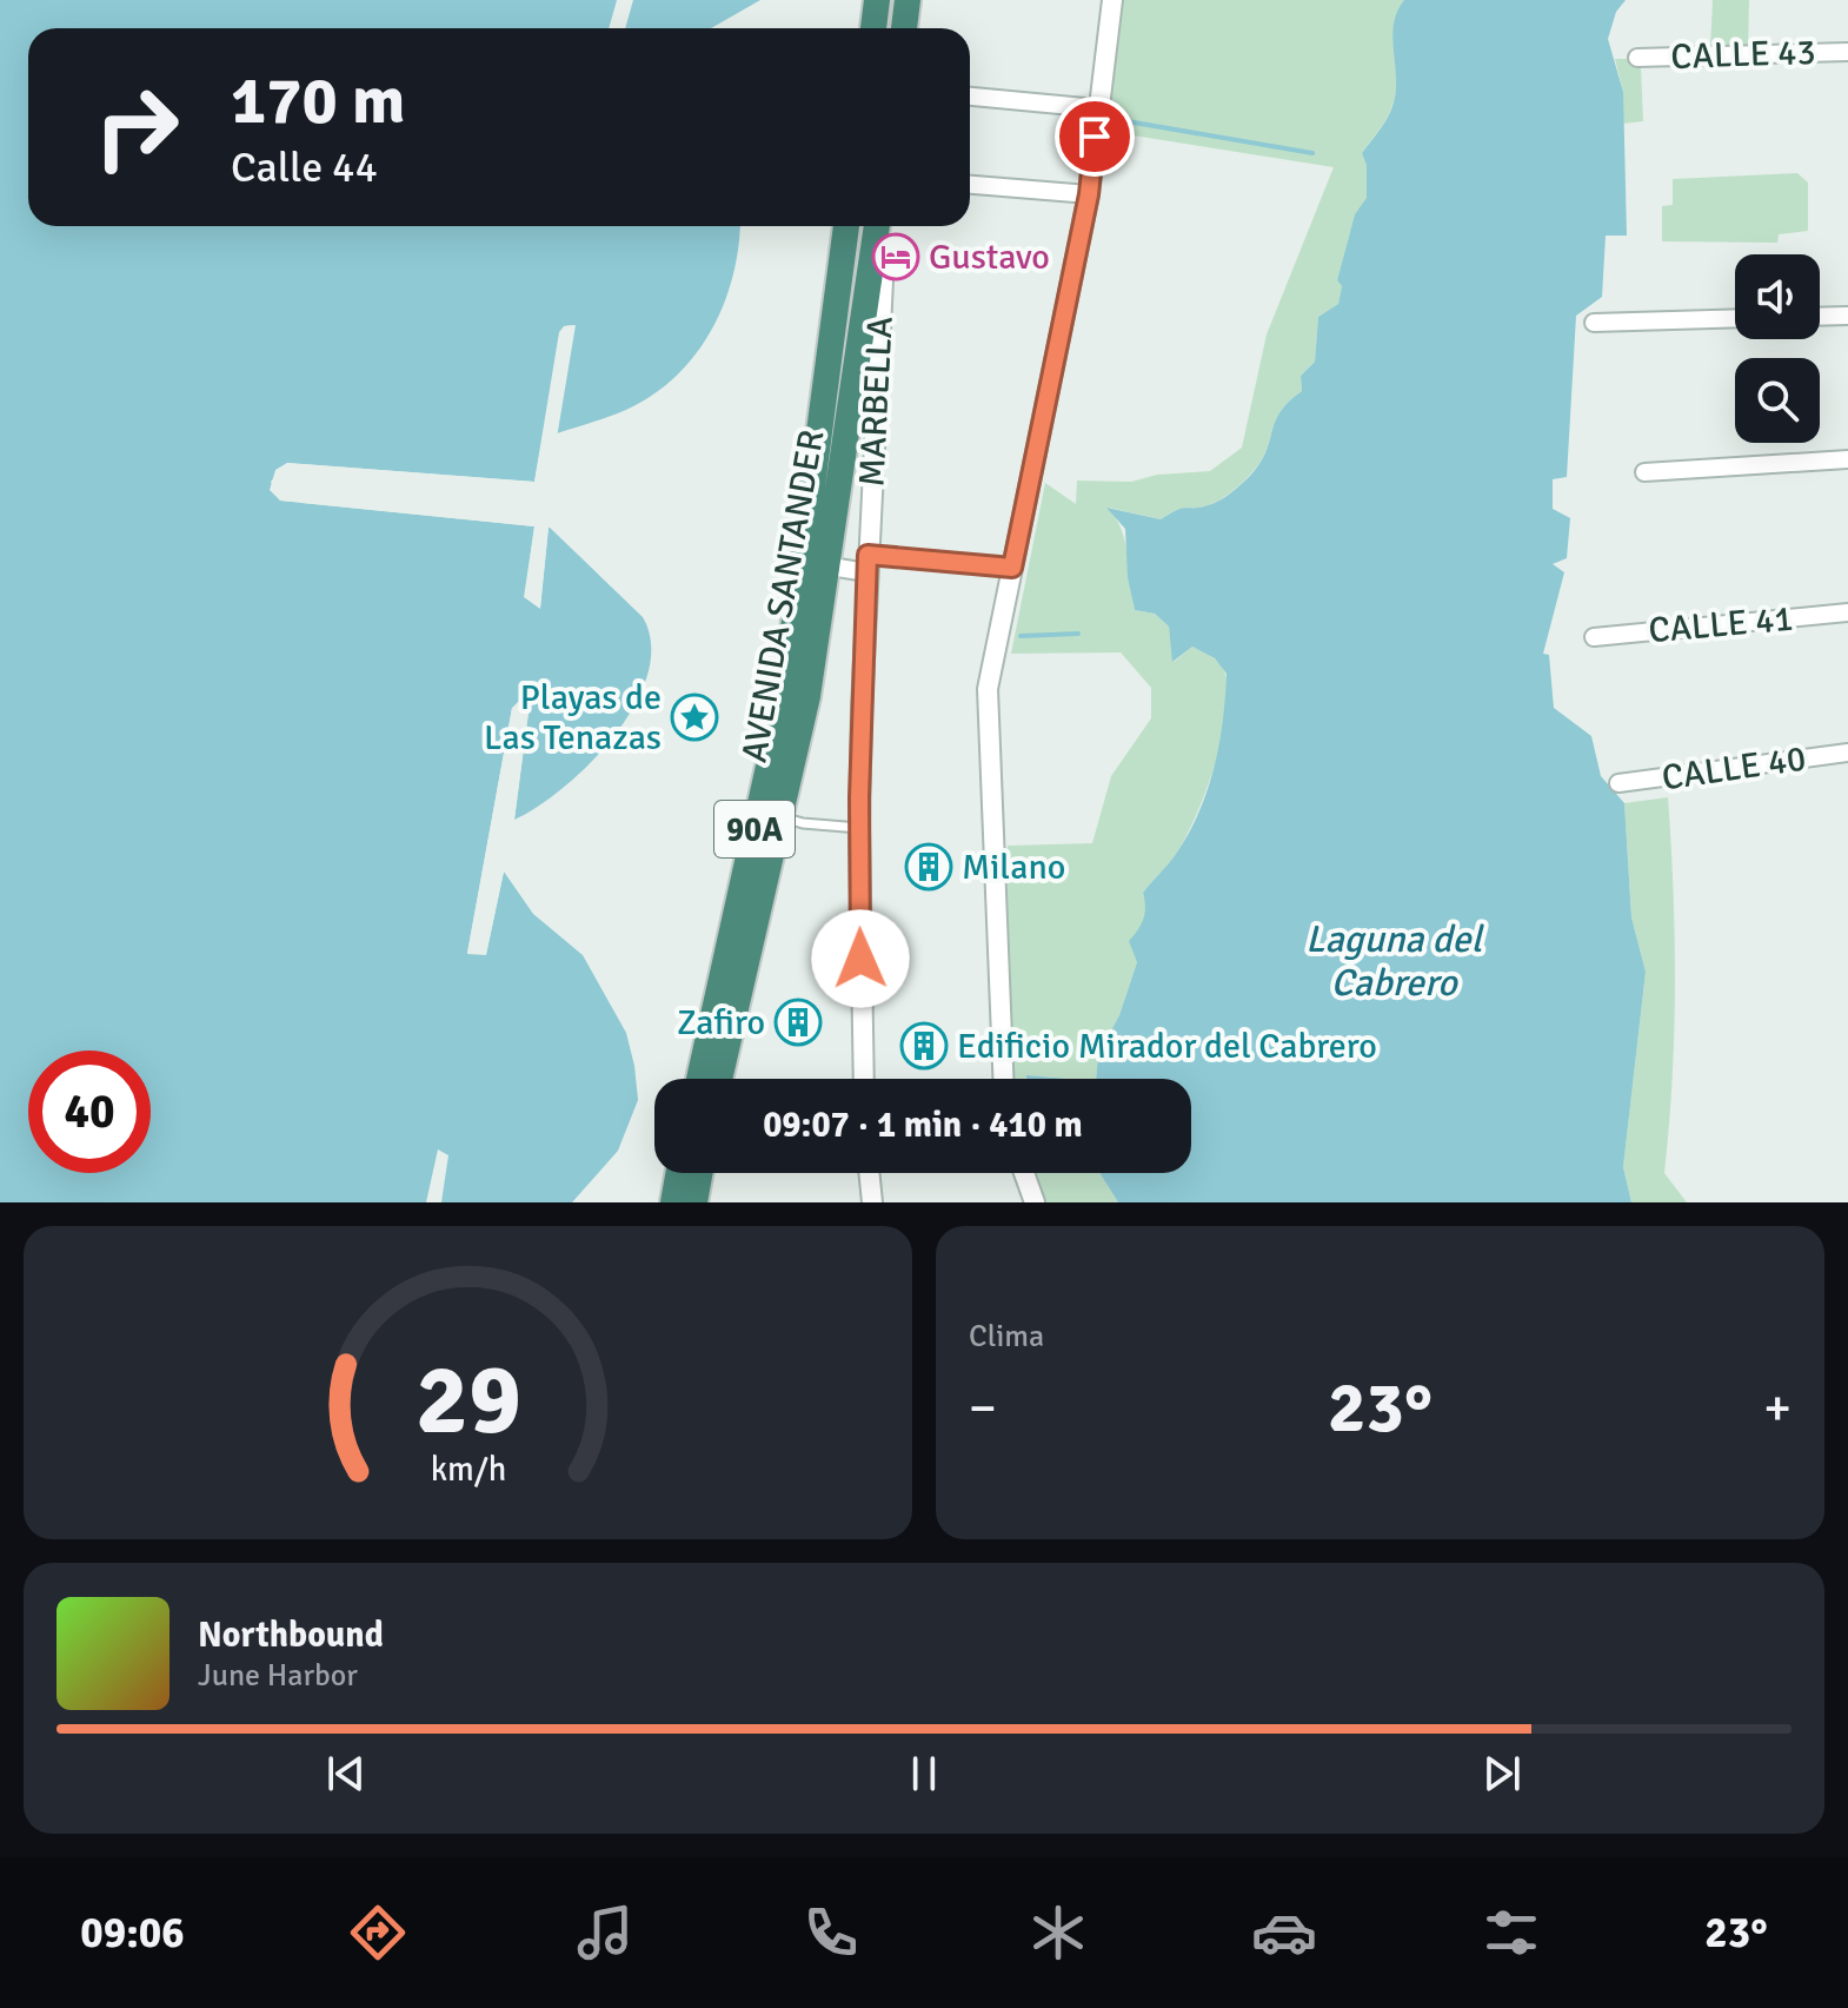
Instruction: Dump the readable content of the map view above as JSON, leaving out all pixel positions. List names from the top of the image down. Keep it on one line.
{"streets":{"highway":["AVENIDA SANTANDER","90A"],"street":["CALLE 43","MARBELLA","CALLE 41","CALLE 40"]},"water":["Laguna del Cabrero"],"places":{"hotel":["Gustavo"],"place":["Playas de Las Tenazas"],"building":["Milano","Zafiro","Edificio Mirador del Cabrero"]},"page":{"turn":["170 m","Calle 44"],"limit":"40","trip":"09:07 · 1 min · 410 m","tile":"Clima","heat":["−","23°","+"],"song":["Northbound","June Harbor"],"tabs":["09:06","23°"],"gauge":["29","km/h"]}}
